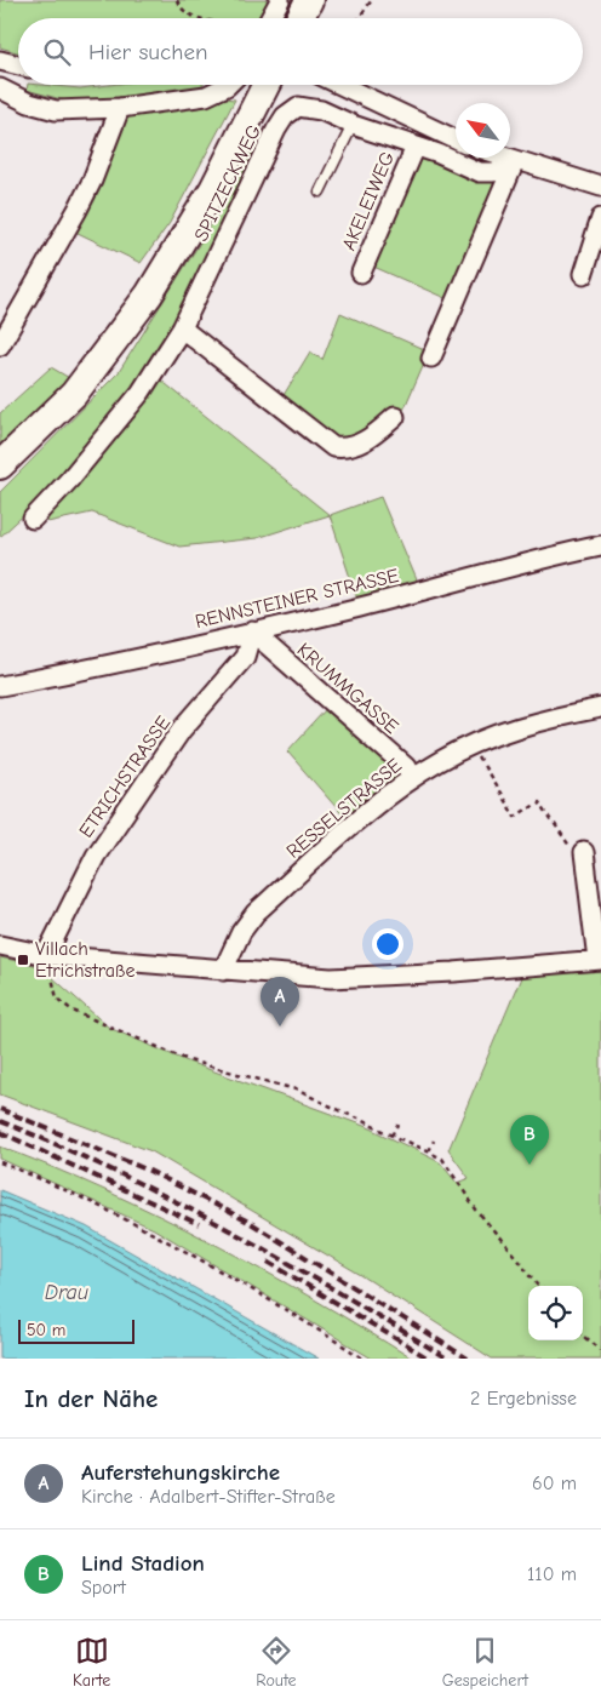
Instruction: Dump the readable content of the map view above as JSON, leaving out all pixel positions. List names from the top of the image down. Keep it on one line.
{"streets":{"street":["SPITZECKWEG","AKELEIWEG","RENNSTEINER STRASSE","KRUMMGASSE","ETRICHSTRASSE","RESSELSTRASSE"]},"crossings":[["SPITZECKWEG","AKELEIWEG"],["RENNSTEINER STRASSE","KRUMMGASSE"],["RENNSTEINER STRASSE","ETRICHSTRASSE"],["KRUMMGASSE","ETRICHSTRASSE"],["KRUMMGASSE","RESSELSTRASSE"]],"water":["Drau"],"places":{"transit":["Villach Etrichstraße"]},"scale_bar":"50 m","north":"top left","page":{"search":"Hier suchen","pins":["A","B"],"scale":"50 m","heading":["In der Nähe","2 Ergebnisse"],"list":[{"mark":"A","name":"Auferstehungskirche","note":"Kirche · Adalbert-Stifter-Straße","value":"60 m"},{"mark":"B","name":"Lind Stadion","note":"Sport","value":"110 m"}],"nav":["Karte","Route","Gespeichert"]}}
